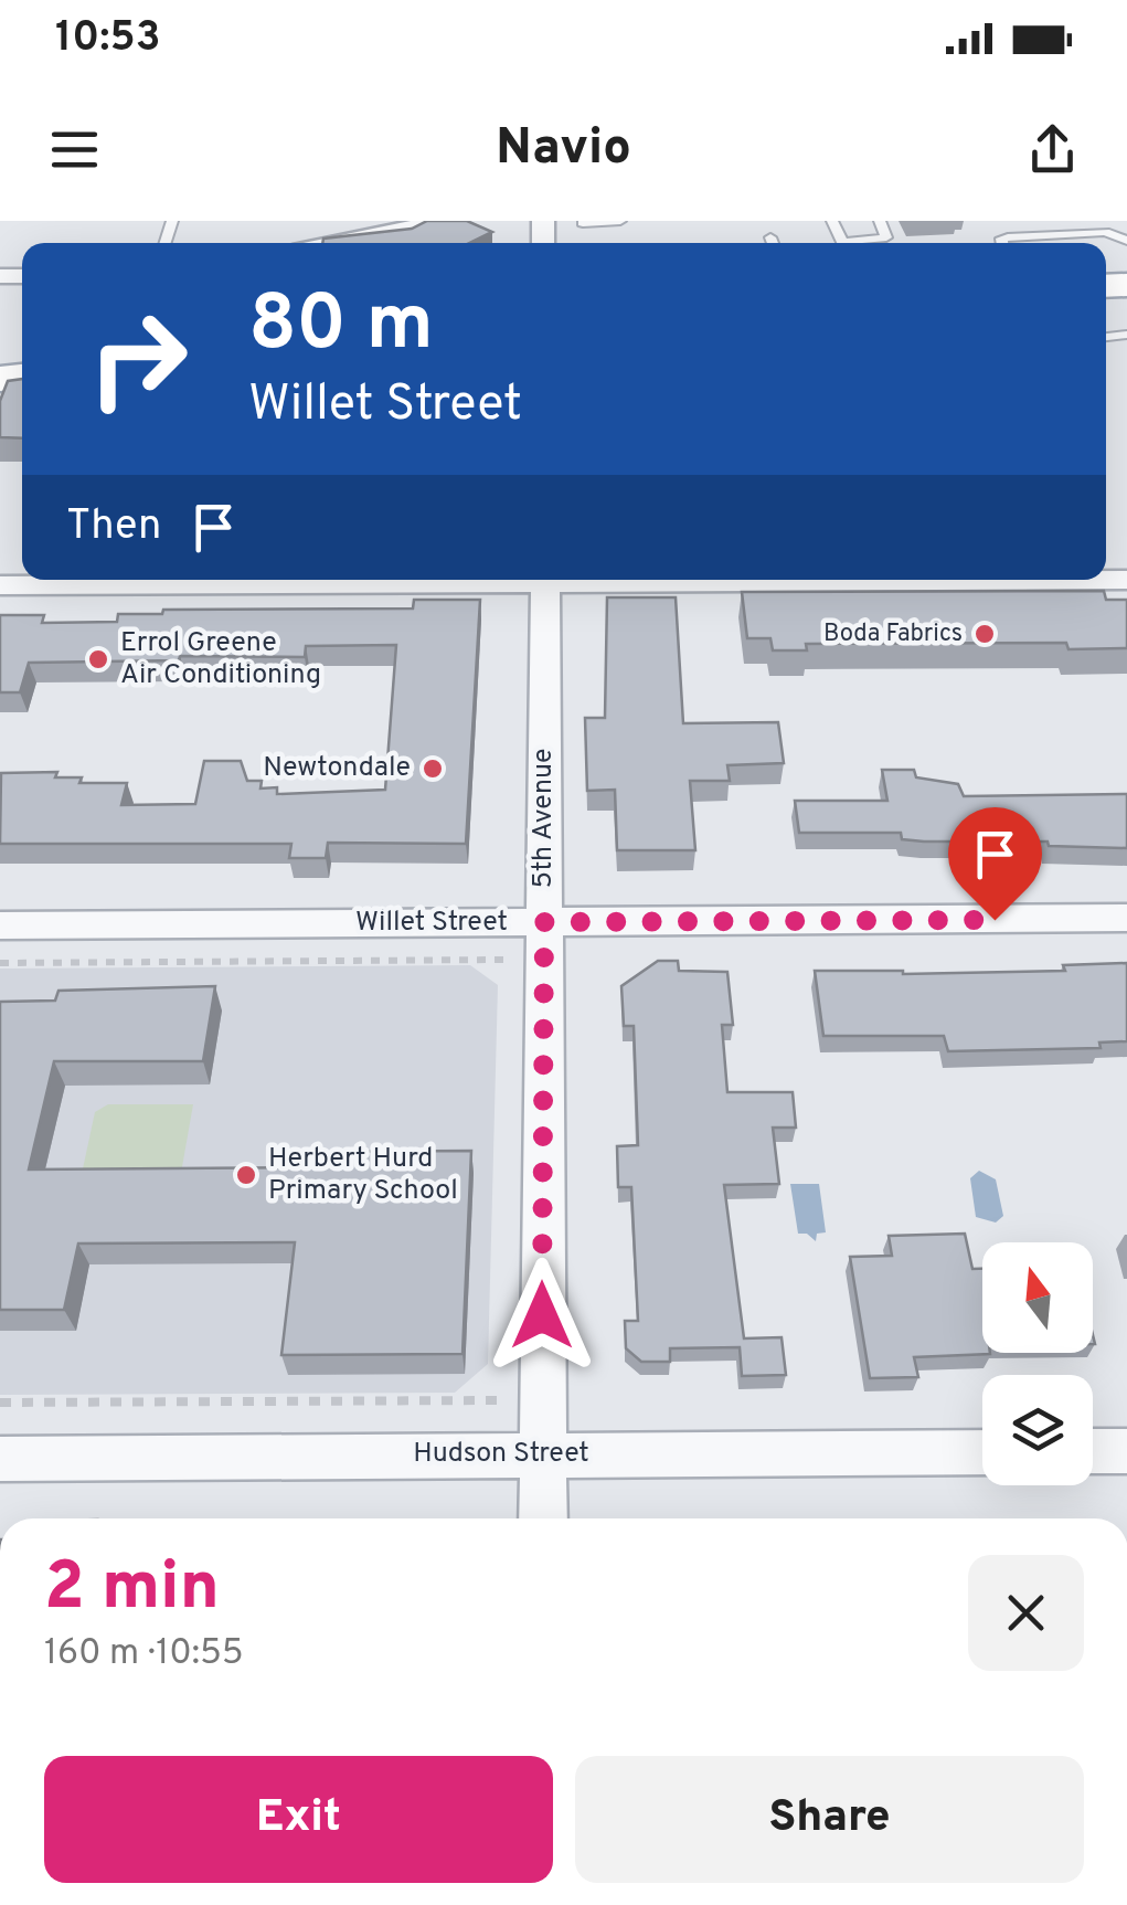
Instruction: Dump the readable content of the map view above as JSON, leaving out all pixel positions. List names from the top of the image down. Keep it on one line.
{"streets":{"street":["5th Avenue","Willet Street","Hudson Street"]},"crossings":[["5th Avenue","Willet Street"],["5th Avenue","Hudson Street"]],"places":["Boda Fabrics","Errol Greene Air Conditioning","Newtondale","Herbert Hurd Primary School"],"north":"top","page":{"status":"10:53","header":"Navio","turn":["80 m","Willet Street"],"then":"Then","heading":["2 min","160 m · 10:55"],"buttons":["Exit","Share"]}}
